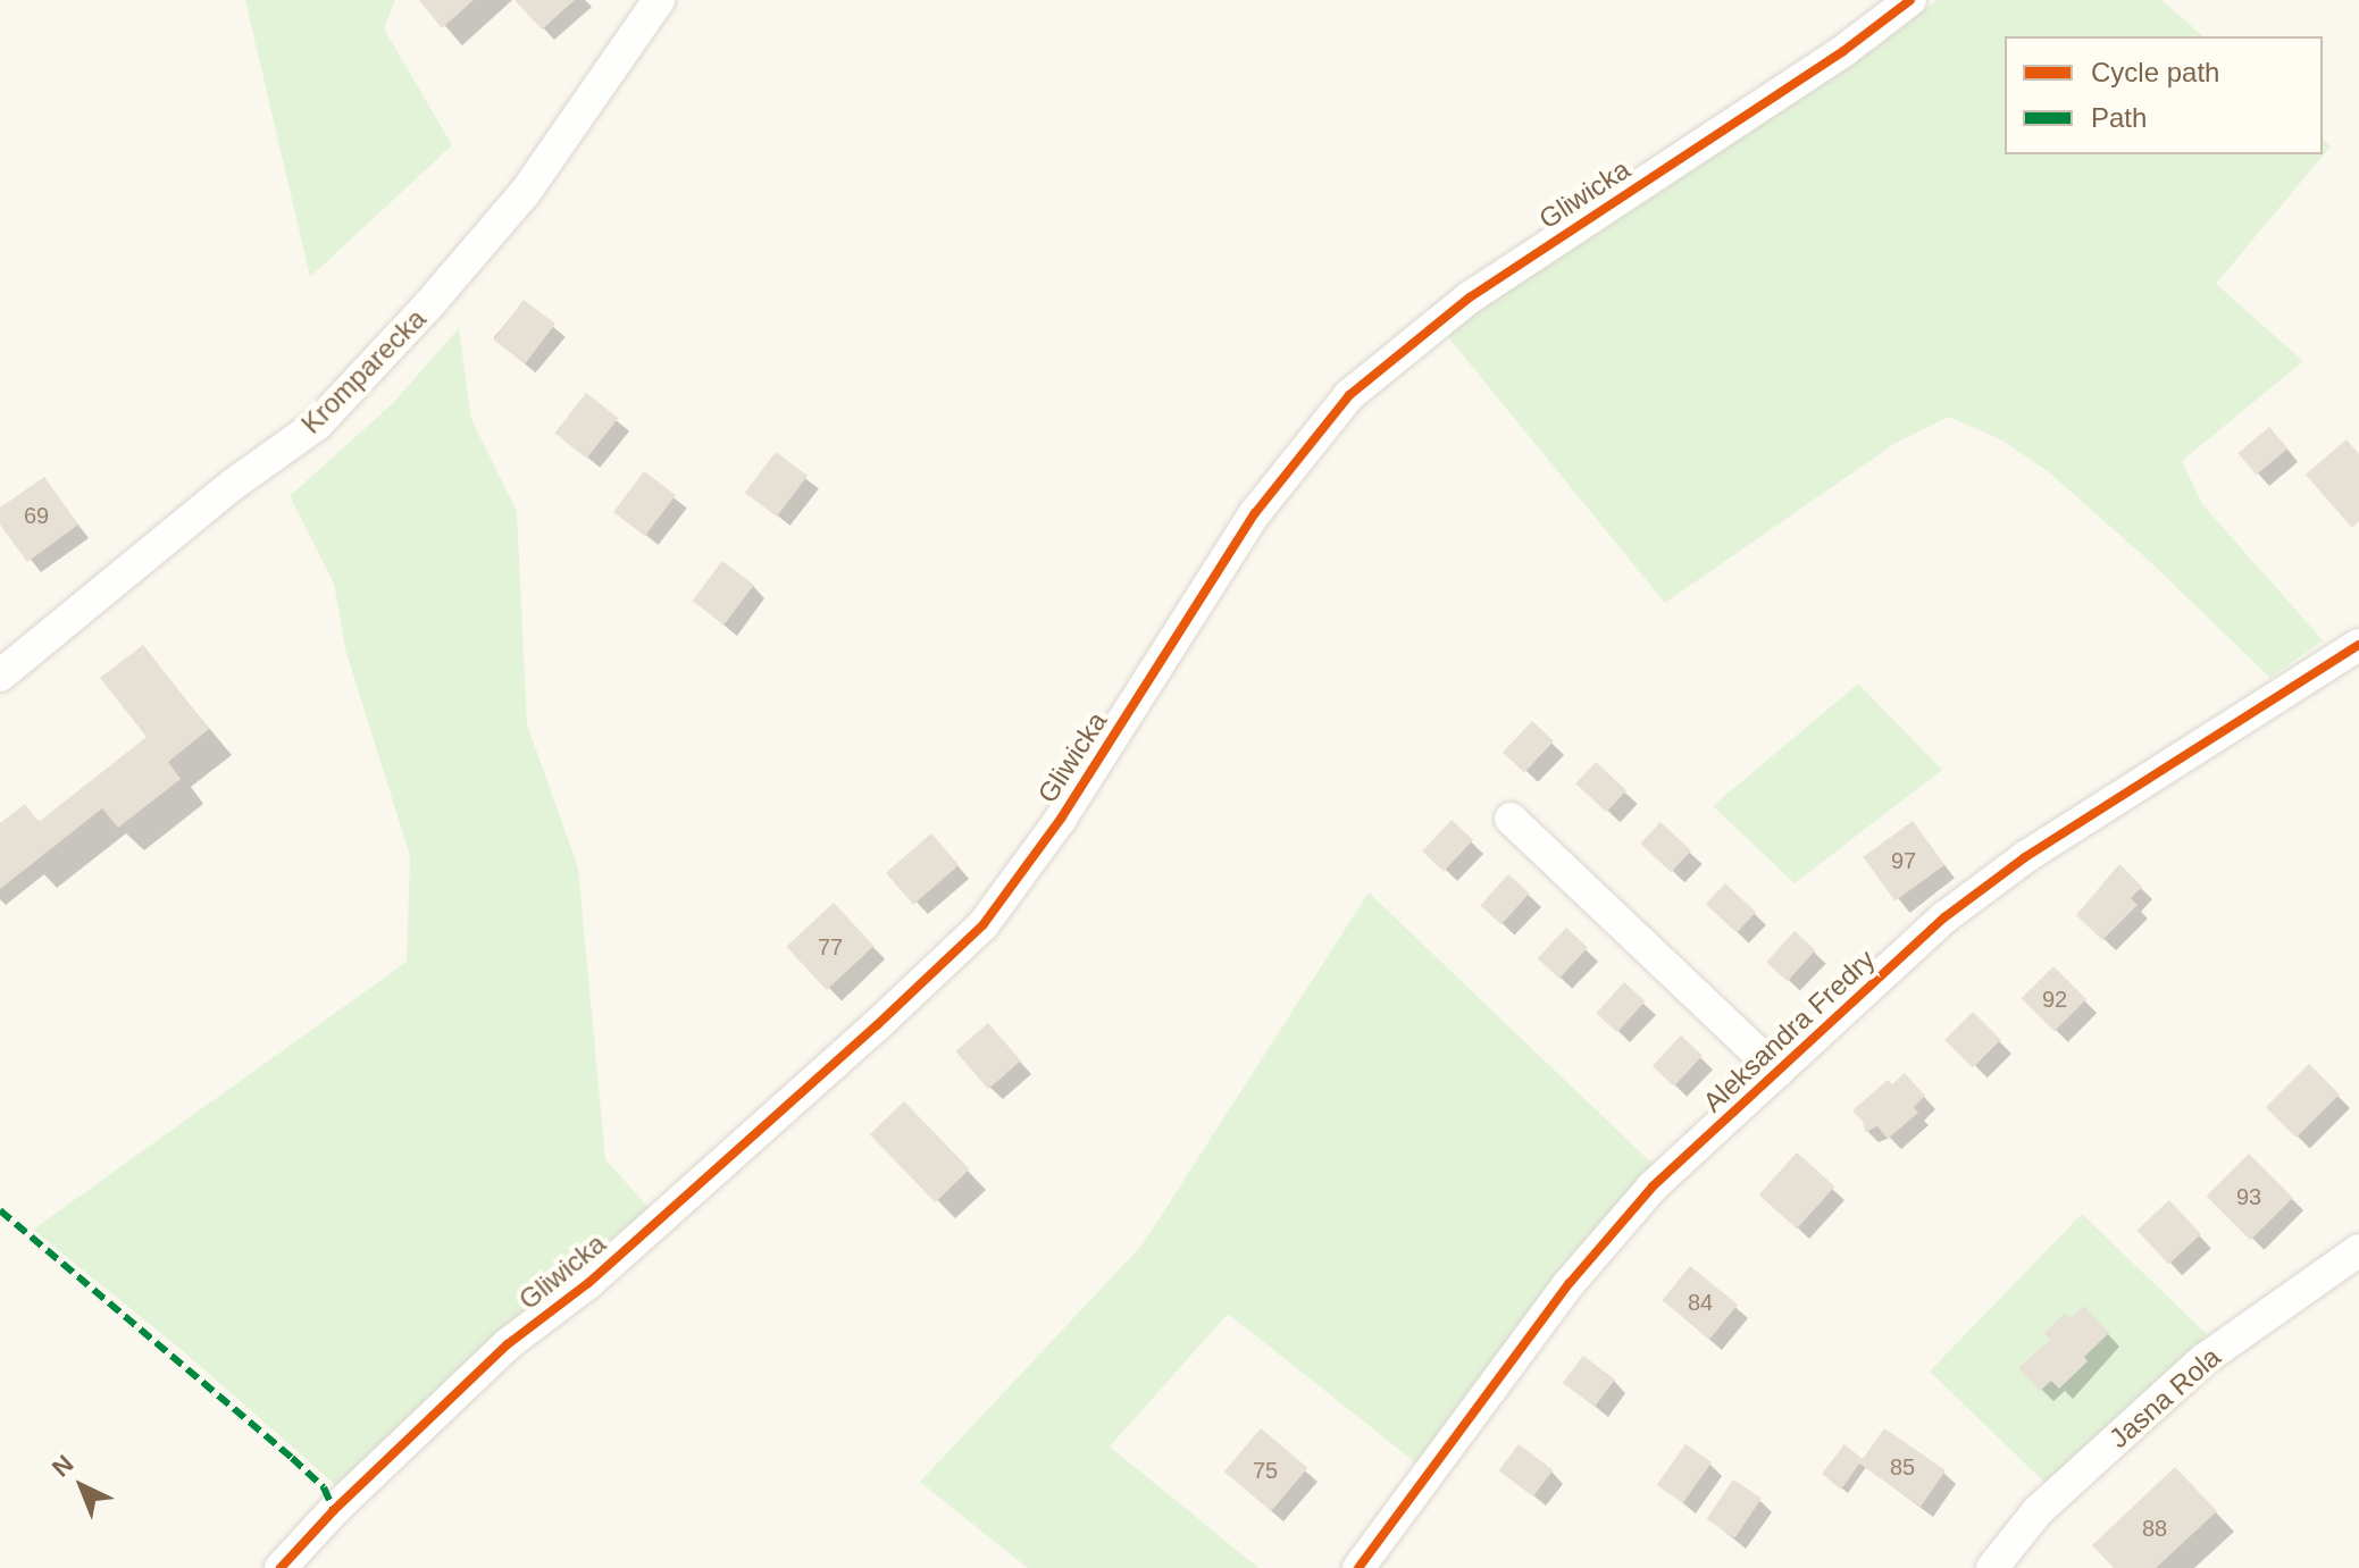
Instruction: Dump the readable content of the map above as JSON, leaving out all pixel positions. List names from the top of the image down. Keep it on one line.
{"streets":{"street":["Gliwicka","Kromparecka","Aleksandra Fredry","Jasna Rola"]},"house_numbers":["69","97","77","92","93","84","85","75","88"],"legend":["Cycle path","Path"],"north":"top left"}
